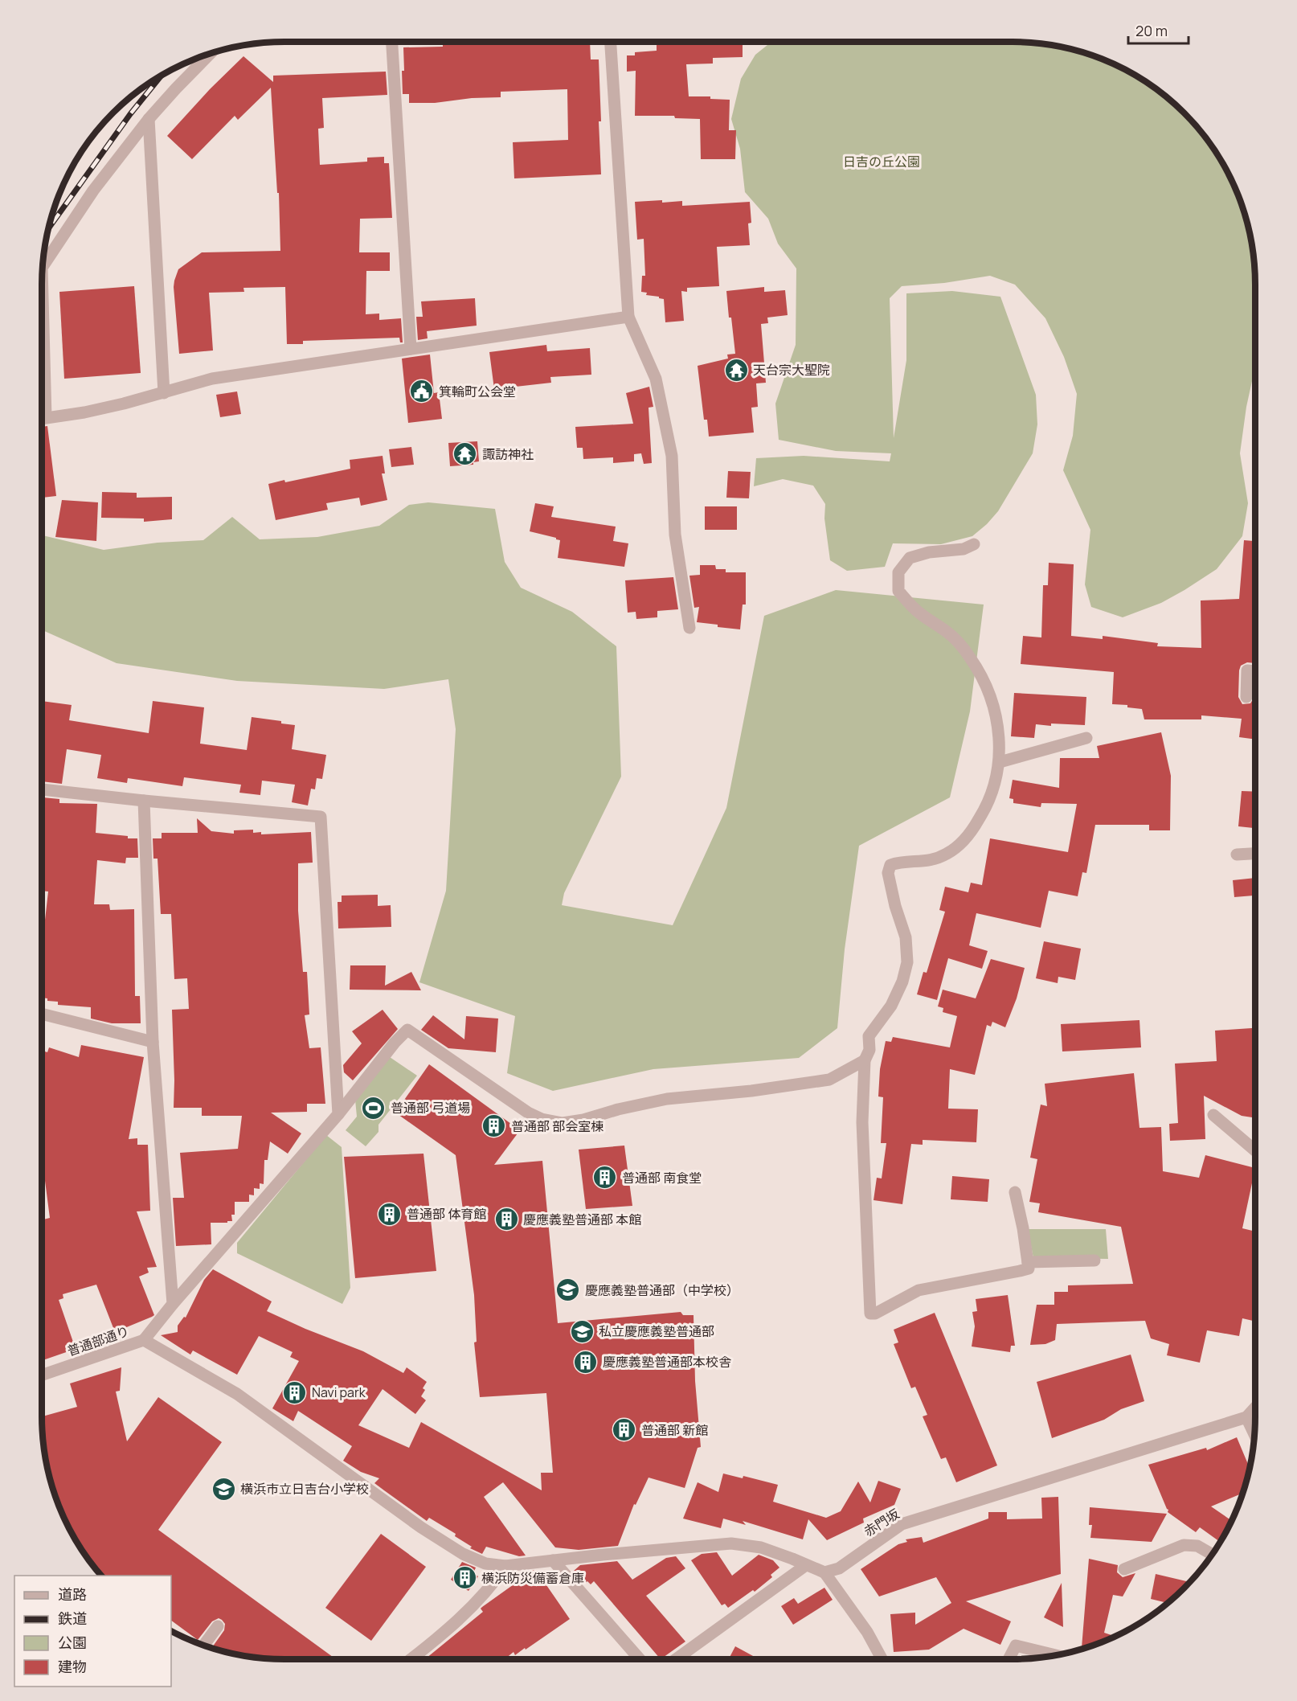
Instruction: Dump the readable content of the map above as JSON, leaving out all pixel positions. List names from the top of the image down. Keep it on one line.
{"streets":{"street":["普通部通り","赤門坂"]},"parks":["日吉の丘公園"],"places":{"temple":["天台宗大聖院","諏訪神社"],"public building":["箕輪町公会堂"],"sports":["普通部 弓道場"],"building":["普通部 部会室棟","普通部 南食堂","普通部 体育館","慶應義塾普通部 本館","慶應義塾普通部本校舎","Navi park","普通部 新館","横浜防災備蓄倉庫"],"school or university":["慶應義塾普通部（中学校）","私立慶應義塾普通部","横浜市立日吉台小学校"]},"legend":["道路","鉄道","公園","建物"],"scale_bar":"20 m"}
